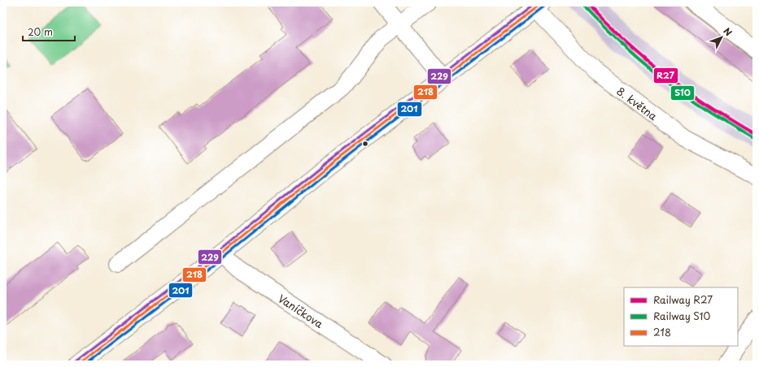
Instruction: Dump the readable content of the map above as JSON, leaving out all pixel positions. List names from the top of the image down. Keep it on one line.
{"streets":{"street":["8. května","Vaníčkova"]},"lines":["rail line R27","transit line 218","transit line 229","rail line S10","transit line 201"],"legend":["Railway R27","Railway S10","218"],"scale_bar":"20 m","north":"top right"}
